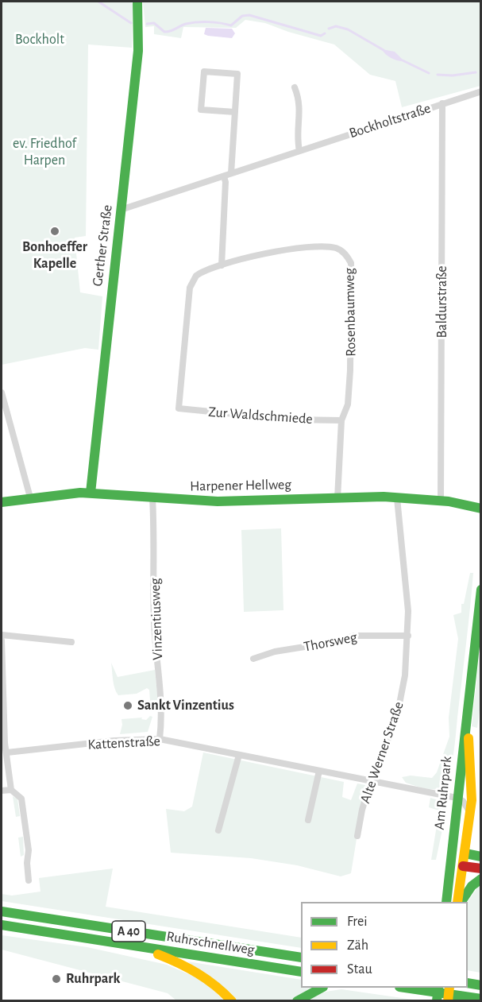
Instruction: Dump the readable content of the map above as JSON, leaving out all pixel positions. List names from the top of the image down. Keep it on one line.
{"streets":{"main road":["Gerther Straße","Harpener Hellweg","Am Ruhrpark","A 40","Ruhrschnellweg"],"street":["Bockholtstraße","Baldurstraße","Rosenbaumweg","Zur Waldschmiede","Vinzentiusweg","Thorsweg","Kattenstraße","Alte Werner Straße"]},"crossings":[["Bockholtstraße","Gerther Straße"],["Bockholtstraße","Baldurstraße"],["Gerther Straße","Harpener Hellweg"],["Baldurstraße","Harpener Hellweg"],["Rosenbaumweg","Zur Waldschmiede"],["Rosenbaumweg","Harpener Hellweg"],["Harpener Hellweg","Vinzentiusweg"],["Harpener Hellweg","Alte Werner Straße"],["Vinzentiusweg","Kattenstraße"],["Thorsweg","Alte Werner Straße"],["Kattenstraße","Alte Werner Straße"],["Kattenstraße","Am Ruhrpark"]],"parks":["Bockholt","ev. Friedhof Harpen"],"places":["Bonhoeffer Kapelle","Sankt Vinzentius","Ruhrpark"],"legend":["Frei","Zäh","Stau"]}
